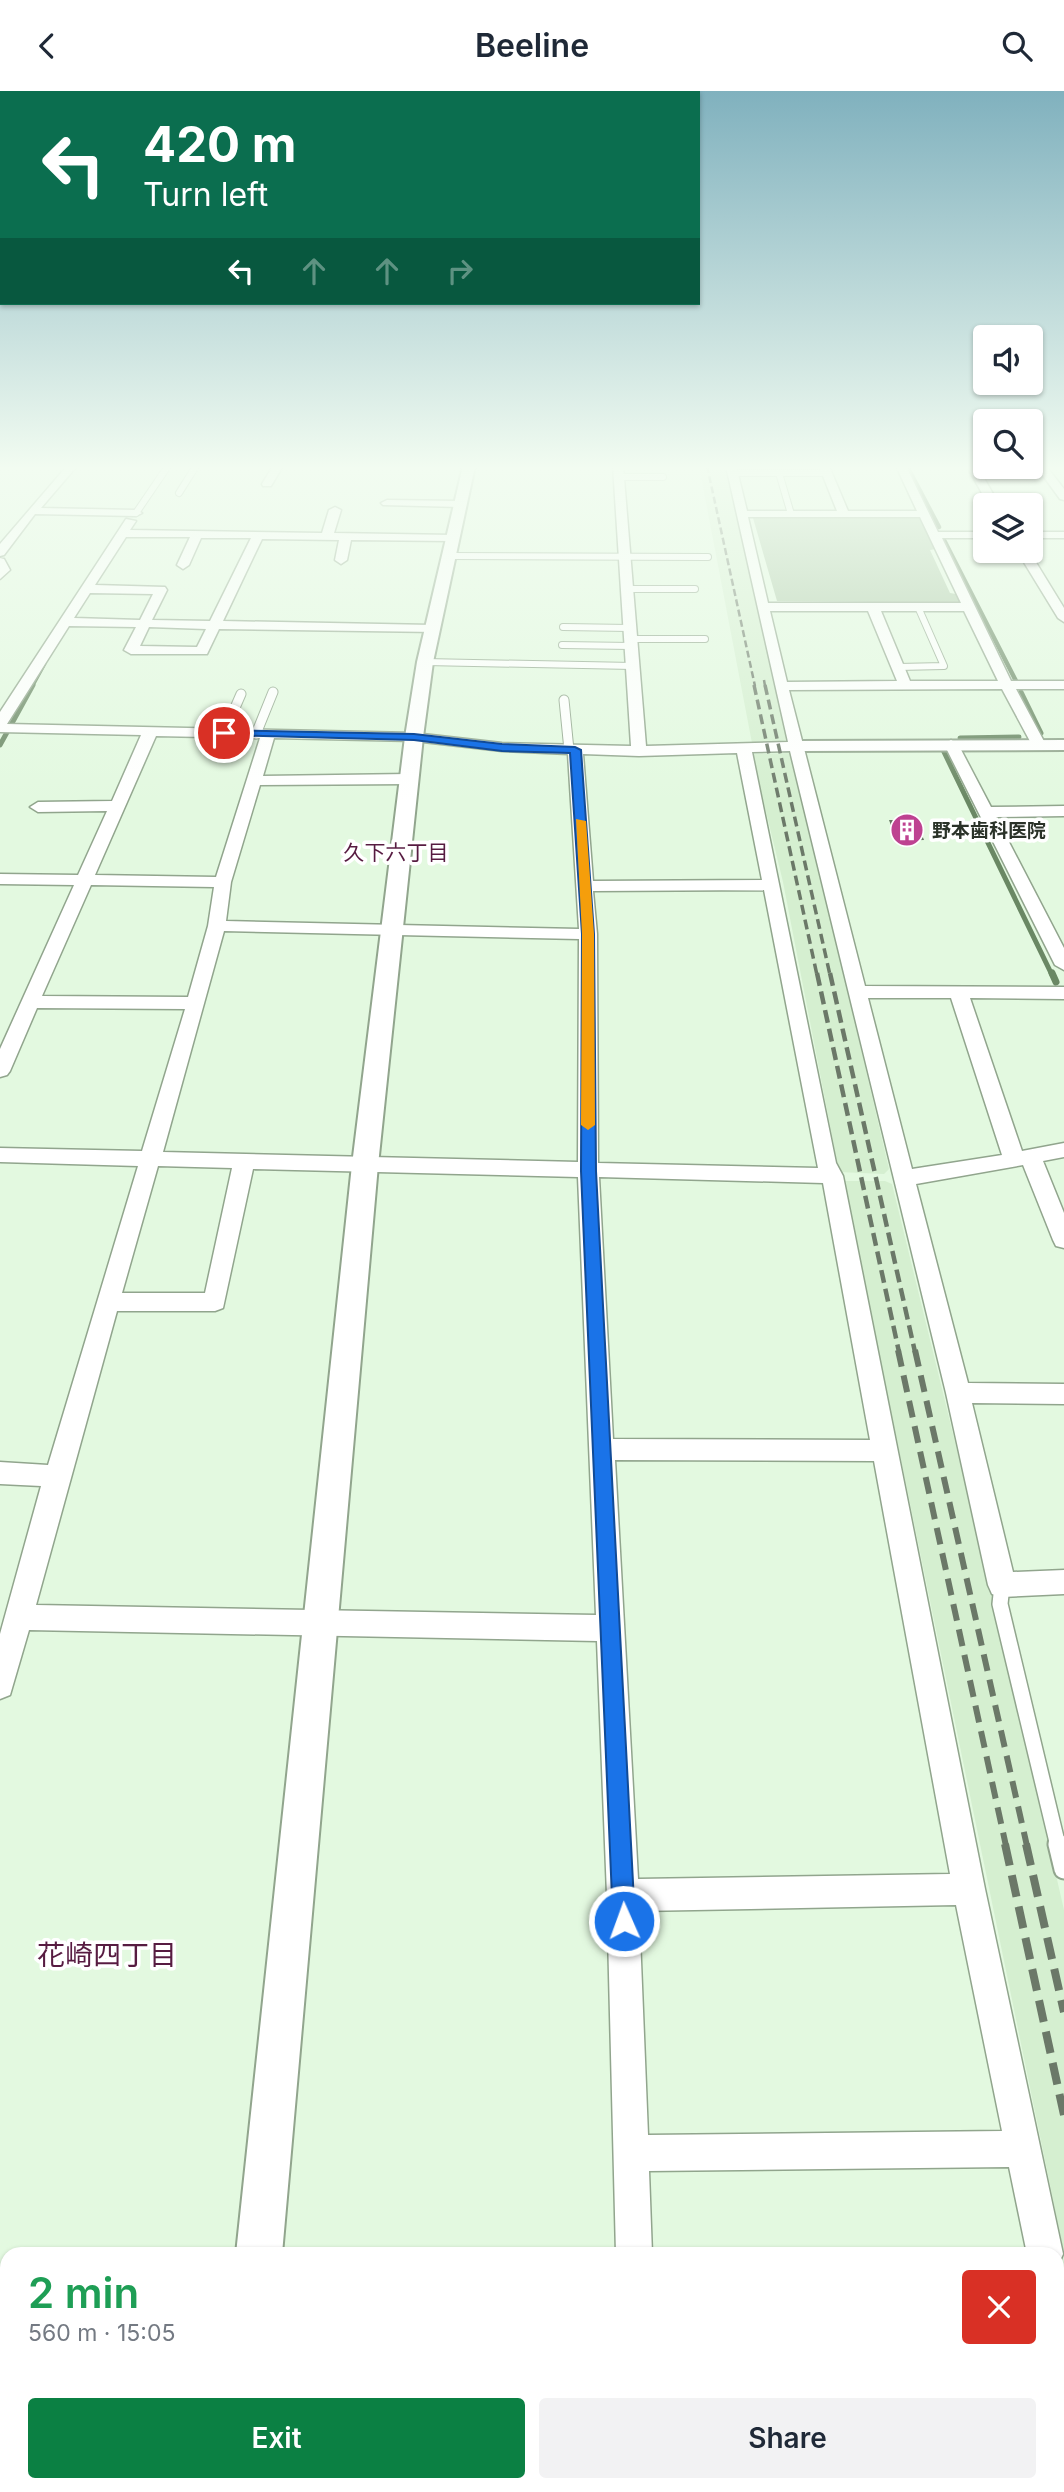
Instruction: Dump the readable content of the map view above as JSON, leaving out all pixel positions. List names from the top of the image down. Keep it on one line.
{"districts":["久下六丁目","花崎四丁目"],"places":{"building":["野本歯科医院"]},"page":{"header":"Beeline","turn":["420 m","Turn left"],"heading":["2 min","560 m · 15:05"],"buttons":["Exit","Share"]}}
